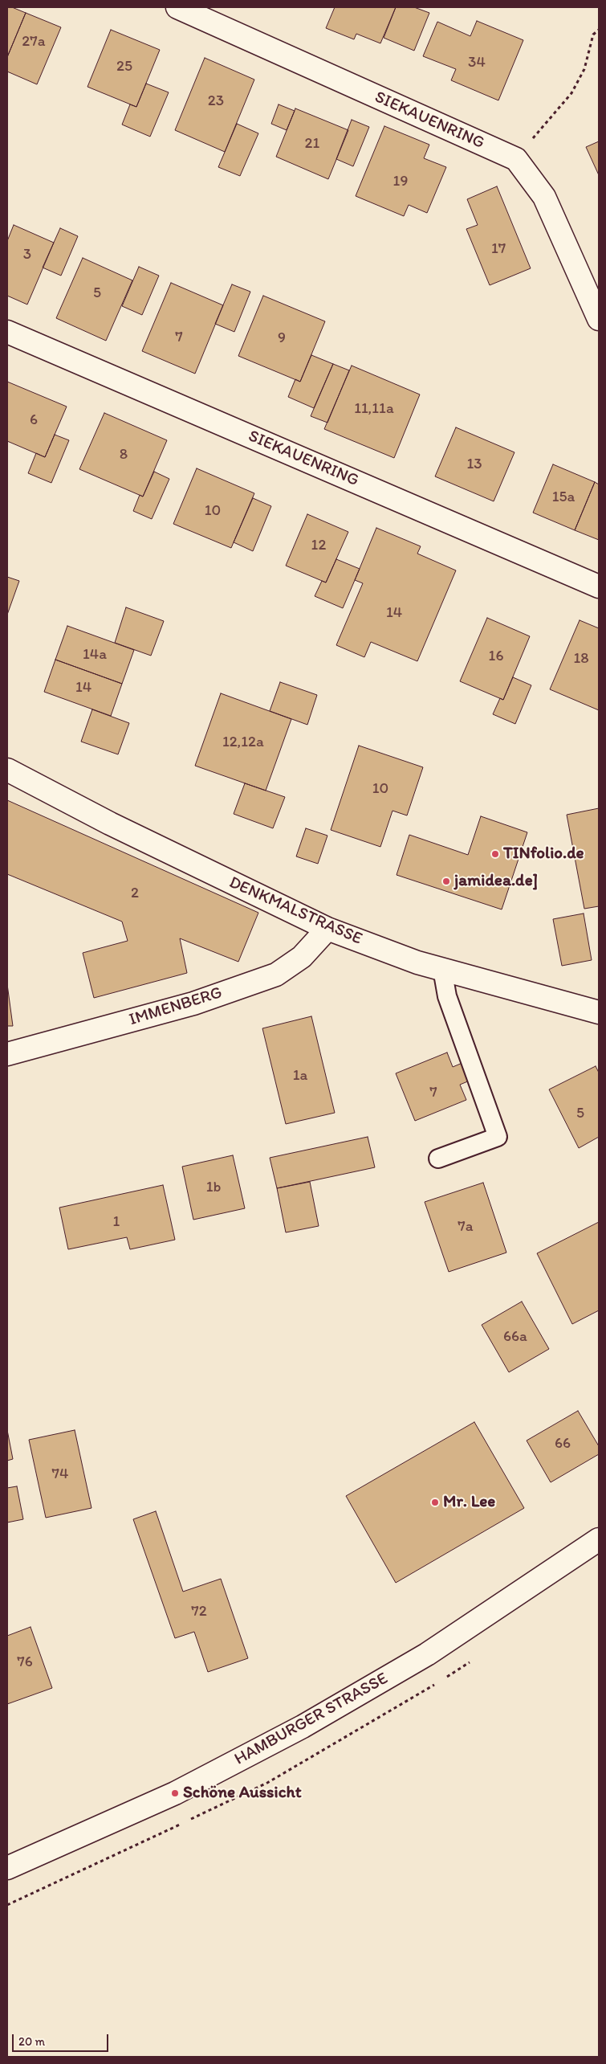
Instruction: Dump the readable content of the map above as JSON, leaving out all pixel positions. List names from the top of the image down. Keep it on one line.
{"streets":{"street":["SIEKAUENRING","DENKMALSTRASSE","IMMENBERG","HAMBURGER STRASSE"]},"crossings":[["DENKMALSTRASSE","IMMENBERG"]],"places":["TINfolio.de","jamidea.de]","Mr. Lee","Schöne Aussicht"],"house_numbers":["27a","34","25","23","21","19","17","3","5","7","9","11,11a","6","8","13","15a","10","12","14","14a","16","18","14","12,12a","10","2","1a","7","5","1b","1","7a","66a","66","74","72","76"],"scale_bar":"20 m"}
